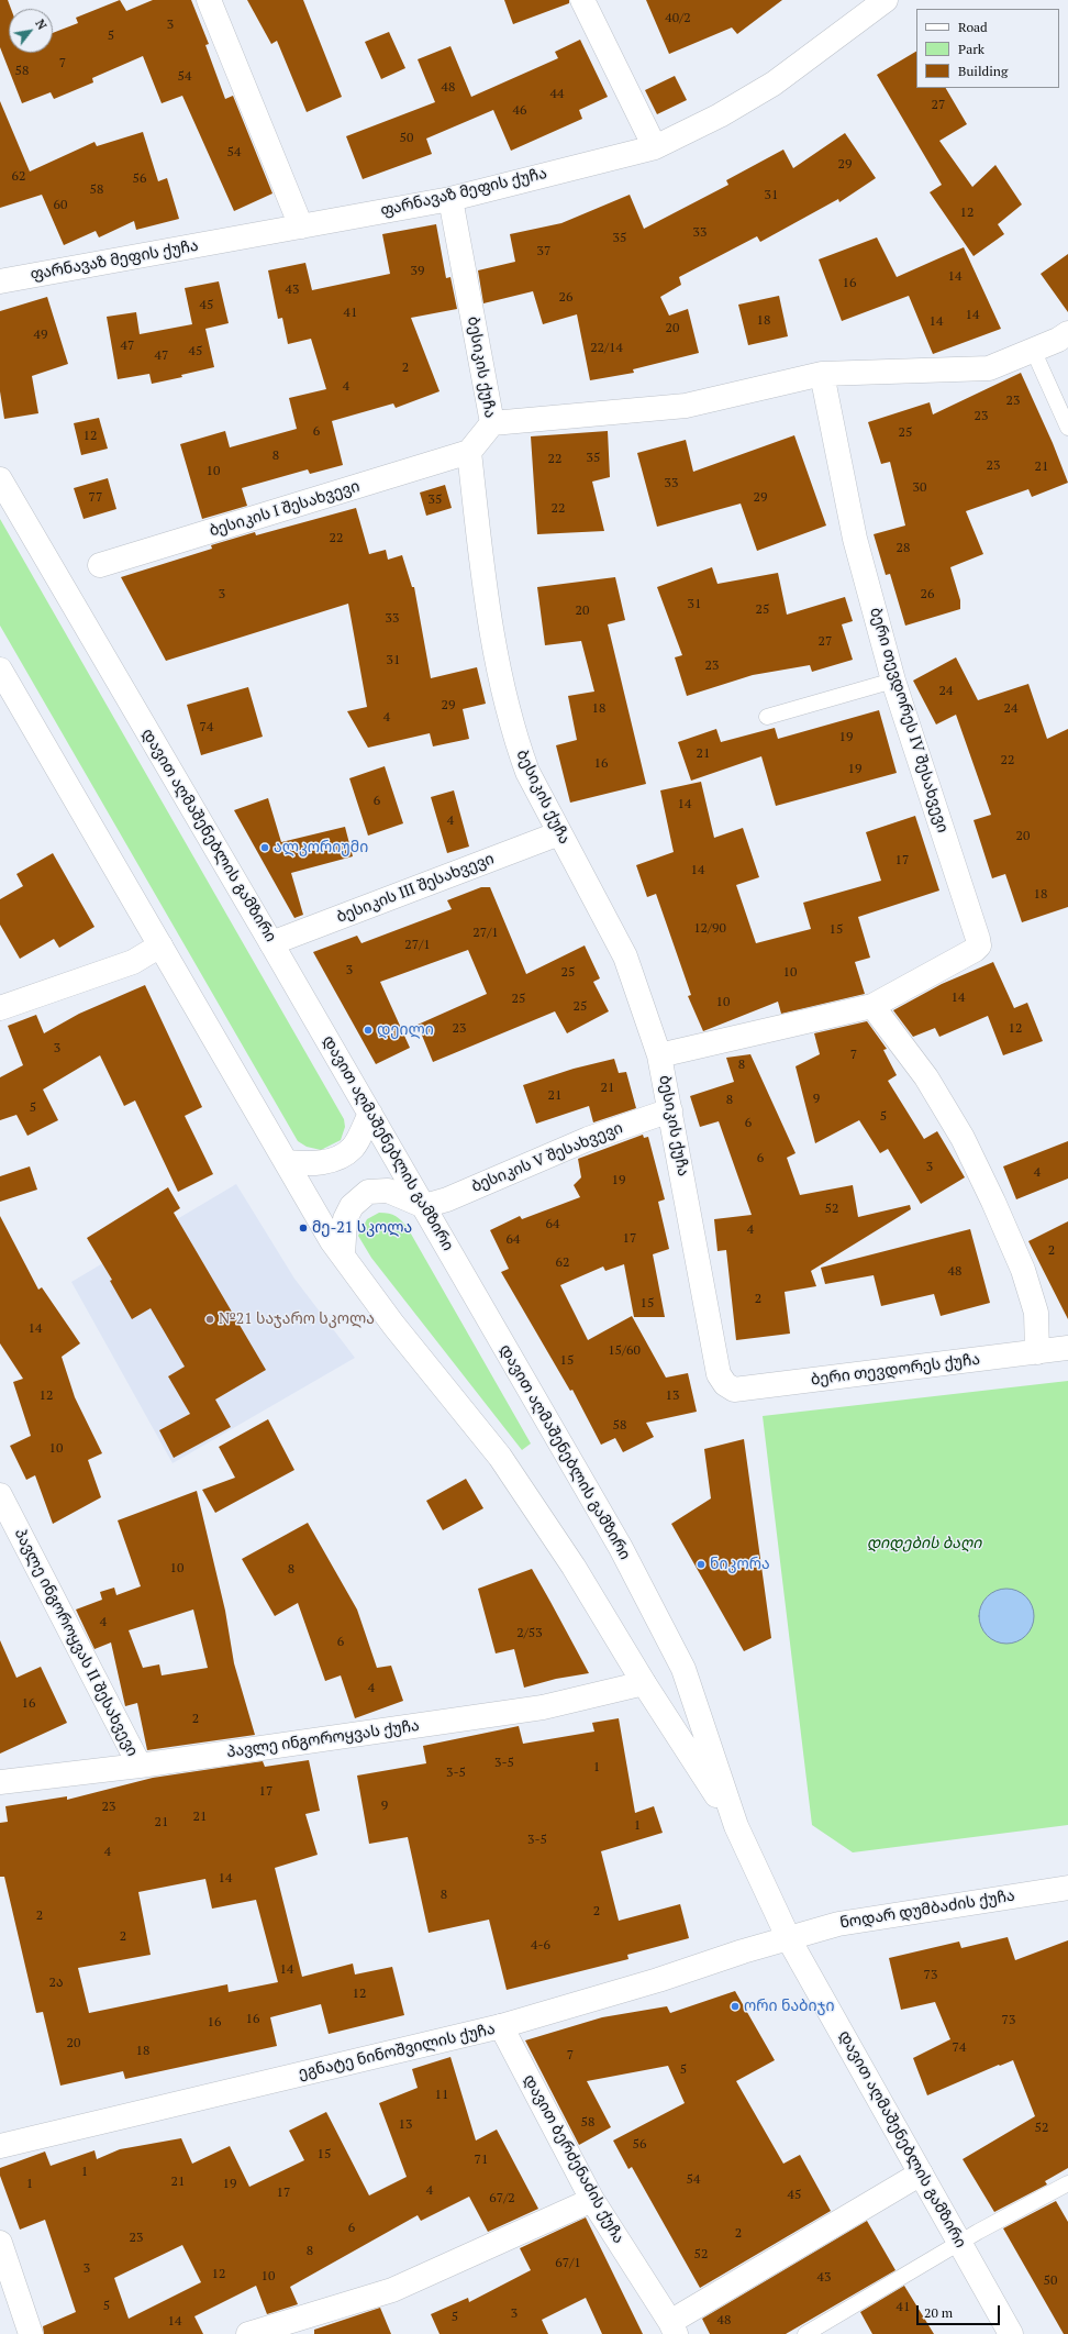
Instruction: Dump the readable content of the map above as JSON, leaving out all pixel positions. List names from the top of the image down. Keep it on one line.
{"streets":{"street":["ფარნავაზ მეფის ქუჩა","ბესიკის ქუჩა","ბესიკის I შესახვევი","ბერი თევდორეს IV შესახვევი","დავით აღმაშენებლის გამზირი","ბესიკის III შესახვევი","ბესიკის V შესახვევი","ბერი თევდორეს ქუჩა","პავლე ინგოროყვას II შესახვევი","პავლე ინგოროყვას ქუჩა","ნოდარ დუმბაძის ქუჩა","ეგნატე ნინოშვილის ქუჩა","დავით ბერძენაძის ქუჩა"]},"crossings":[["ფარნავაზ მეფის ქუჩა","ბესიკის ქუჩა"],["ბესიკის ქუჩა","ბესიკის I შესახვევი"],["ბესიკის ქუჩა","ბერი თევდორეს IV შესახვევი"],["ბესიკის ქუჩა","ბესიკის III შესახვევი"],["ბესიკის ქუჩა","ბესიკის V შესახვევი"],["ბესიკის ქუჩა","ბერი თევდორეს ქუჩა"],["დავით აღმაშენებლის გამზირი","ბესიკის III შესახვევი"],["დავით აღმაშენებლის გამზირი","ბესიკის V შესახვევი"],["დავით აღმაშენებლის გამზირი","პავლე ინგოროყვას ქუჩა"],["დავით აღმაშენებლის გამზირი","ნოდარ დუმბაძის ქუჩა"],["დავით აღმაშენებლის გამზირი","ეგნატე ნინოშვილის ქუჩა"],["პავლე ინგოროყვას II შესახვევი","პავლე ინგოროყვას ქუჩა"],["ნოდარ დუმბაძის ქუჩა","ეგნატე ნინოშვილის ქუჩა"],["ეგნატე ნინოშვილის ქუჩა","დავით ბერძენაძის ქუჩა"]],"parks":["დიდების ბაღი"],"places":["ალკორიუმი","დეილი","მე-21 სკოლა","№21 საჯარო სკოლა","ნიკორა","ორი ნაბიჯი"],"house_numbers":["40/2","3","5","7","58","54","48","44","27","46","50","54","29","62","56","58","31","60","12","33","35","37","39","14","16","43","26","45","41","14","18","14","20","49","47","22/14","45","47","2","4","23","23","6","25","12","8","35","22","23","21","10","33","30","77","29","35","22","22","28","3","26","31","25","20","33","27","31","23","24","29","18","24","4","74","19","21","22","16","19","6","14","4","20","17","14","18","12/90","15","27/1","27/1","3","25","10","14","25","10","25","23","12","3","7","8","21","21","9","8","5","5","6","6","3","4","19","52","64","4","17","64","2","62","48","2","15","14","15/60","15","12","13","58","10","10","8","4","2/53","6","4","16","2","3-5","1","3-5","17","9","23","21","21","1","3-5","4","14","8","2","2","2","4-6","14","73","2ა","12","16","73","16","20","74","18","7","5","11","58","13","52","56","15","71","1","54","21","1","19","4","17","45","67/2","6","2","23","8","52","67/1","3","12","10","43","50","5","41","3","5","48","14"],"legend":["Road","Park","Building"],"scale_bar":"20 m","north":"top right"}
